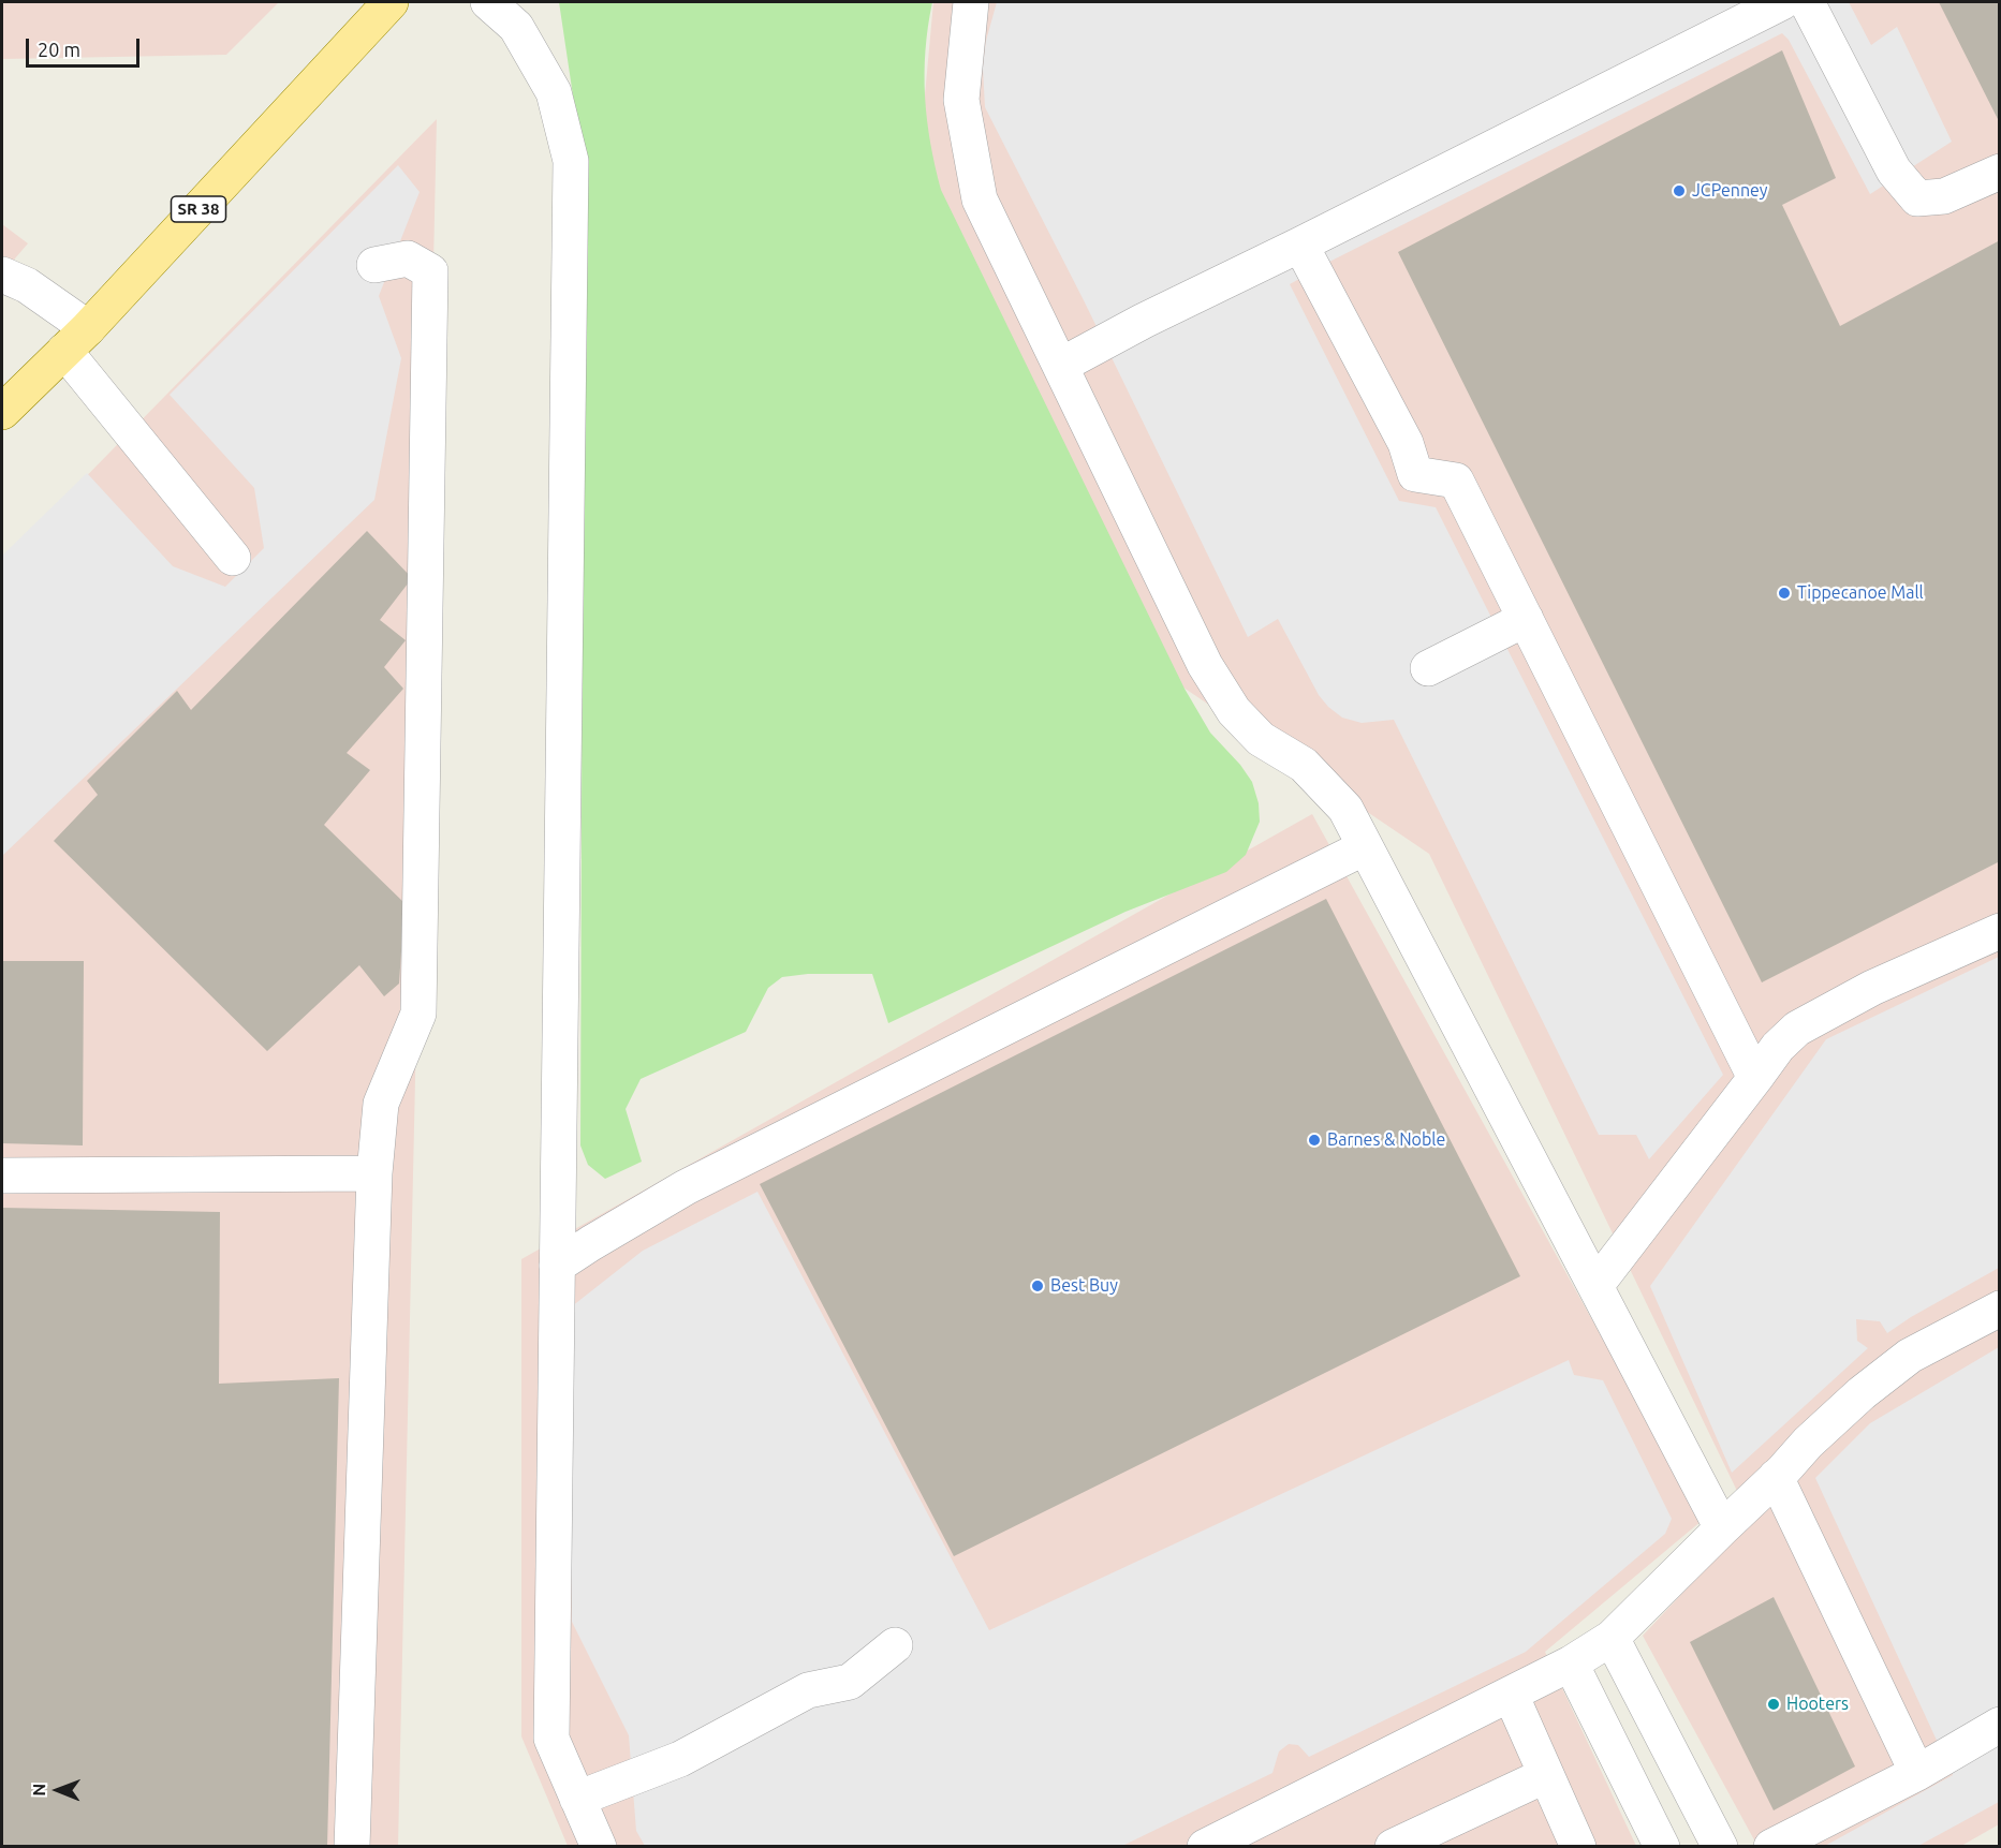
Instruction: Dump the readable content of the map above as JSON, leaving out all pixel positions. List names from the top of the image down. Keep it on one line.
{"streets":{"main road":["SR 38"]},"places":["JCPenney","Tippecanoe Mall","Barnes & Noble","Best Buy","Hooters"],"scale_bar":"20 m","north":"left"}
